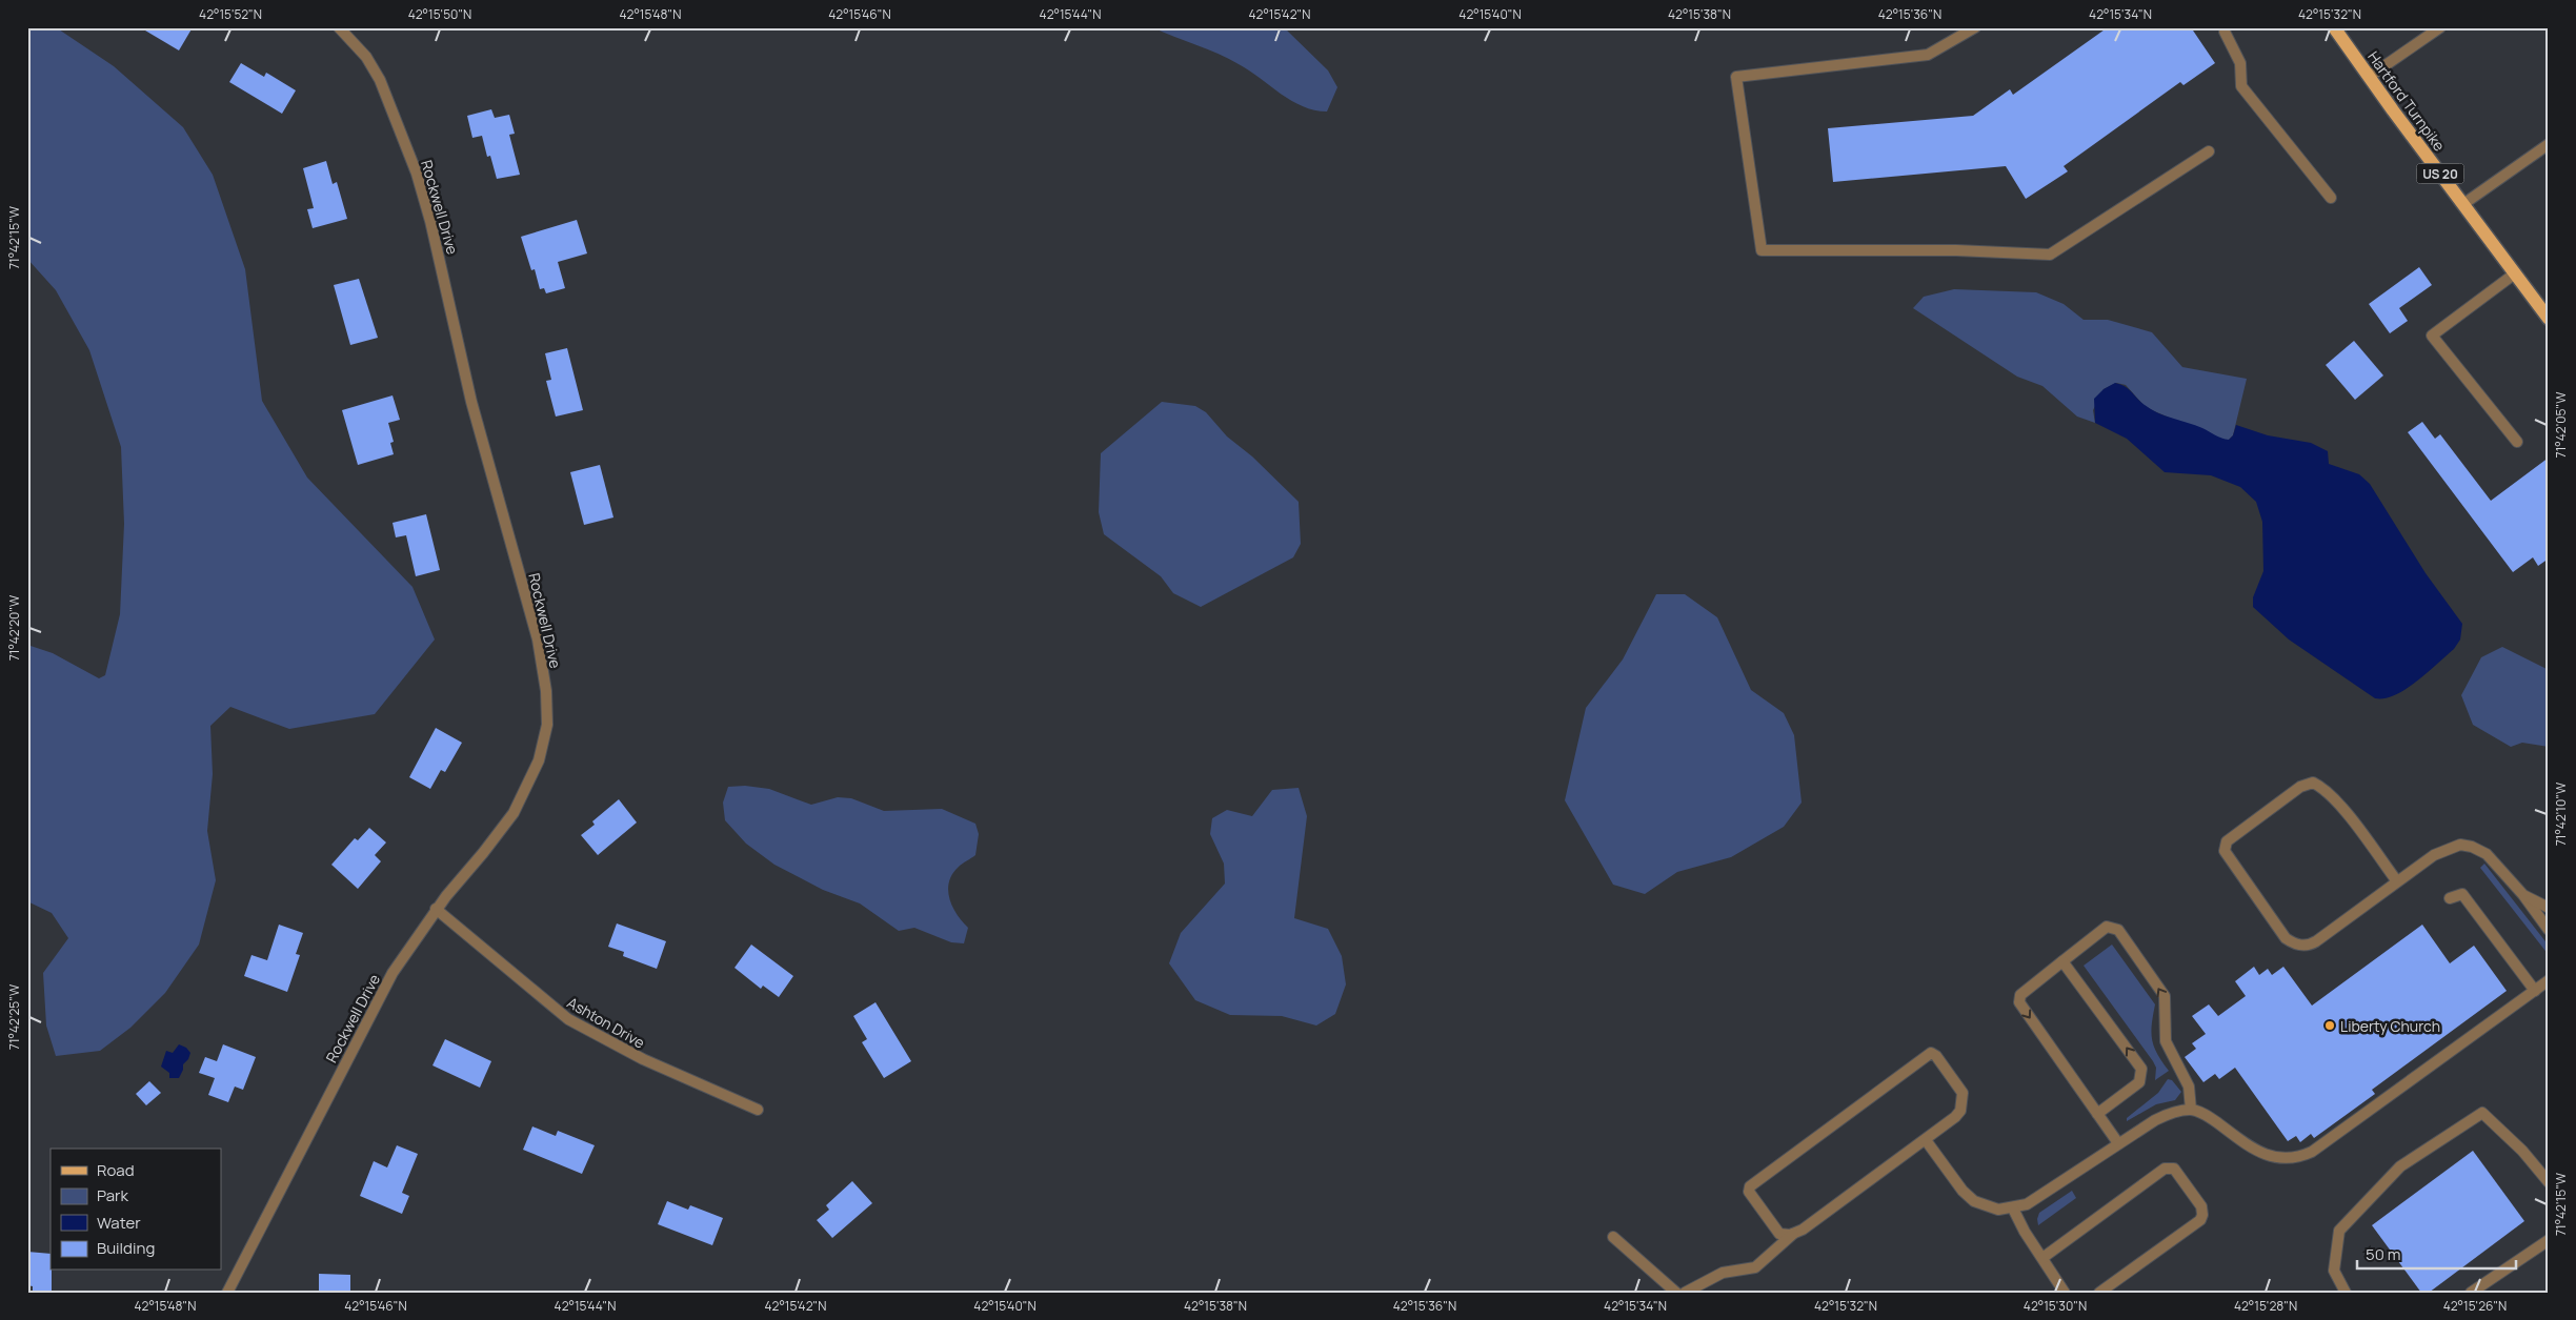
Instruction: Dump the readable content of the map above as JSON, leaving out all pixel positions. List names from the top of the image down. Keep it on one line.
{"streets":{"main road":["Hartford Turnpike","US 20"],"street":["Rockwell Drive","Ashton Drive"]},"crossings":[["Rockwell Drive","Ashton Drive"]],"places":["Liberty Church"],"legend":["Road","Park","Water","Building"],"scale_bar":"50 m","coordinates":["42°15'52\"N","42°15'50\"N","42°15'48\"N","42°15'46\"N","42°15'44\"N","42°15'42\"N","42°15'40\"N","42°15'38\"N","42°15'36\"N","42°15'34\"N","42°15'32\"N","71°42'15\"W","71°42'05\"W","71°42'20\"W","71°42'10\"W","71°42'25\"W","42°15'30\"N","42°15'28\"N","42°15'26\"N"]}
